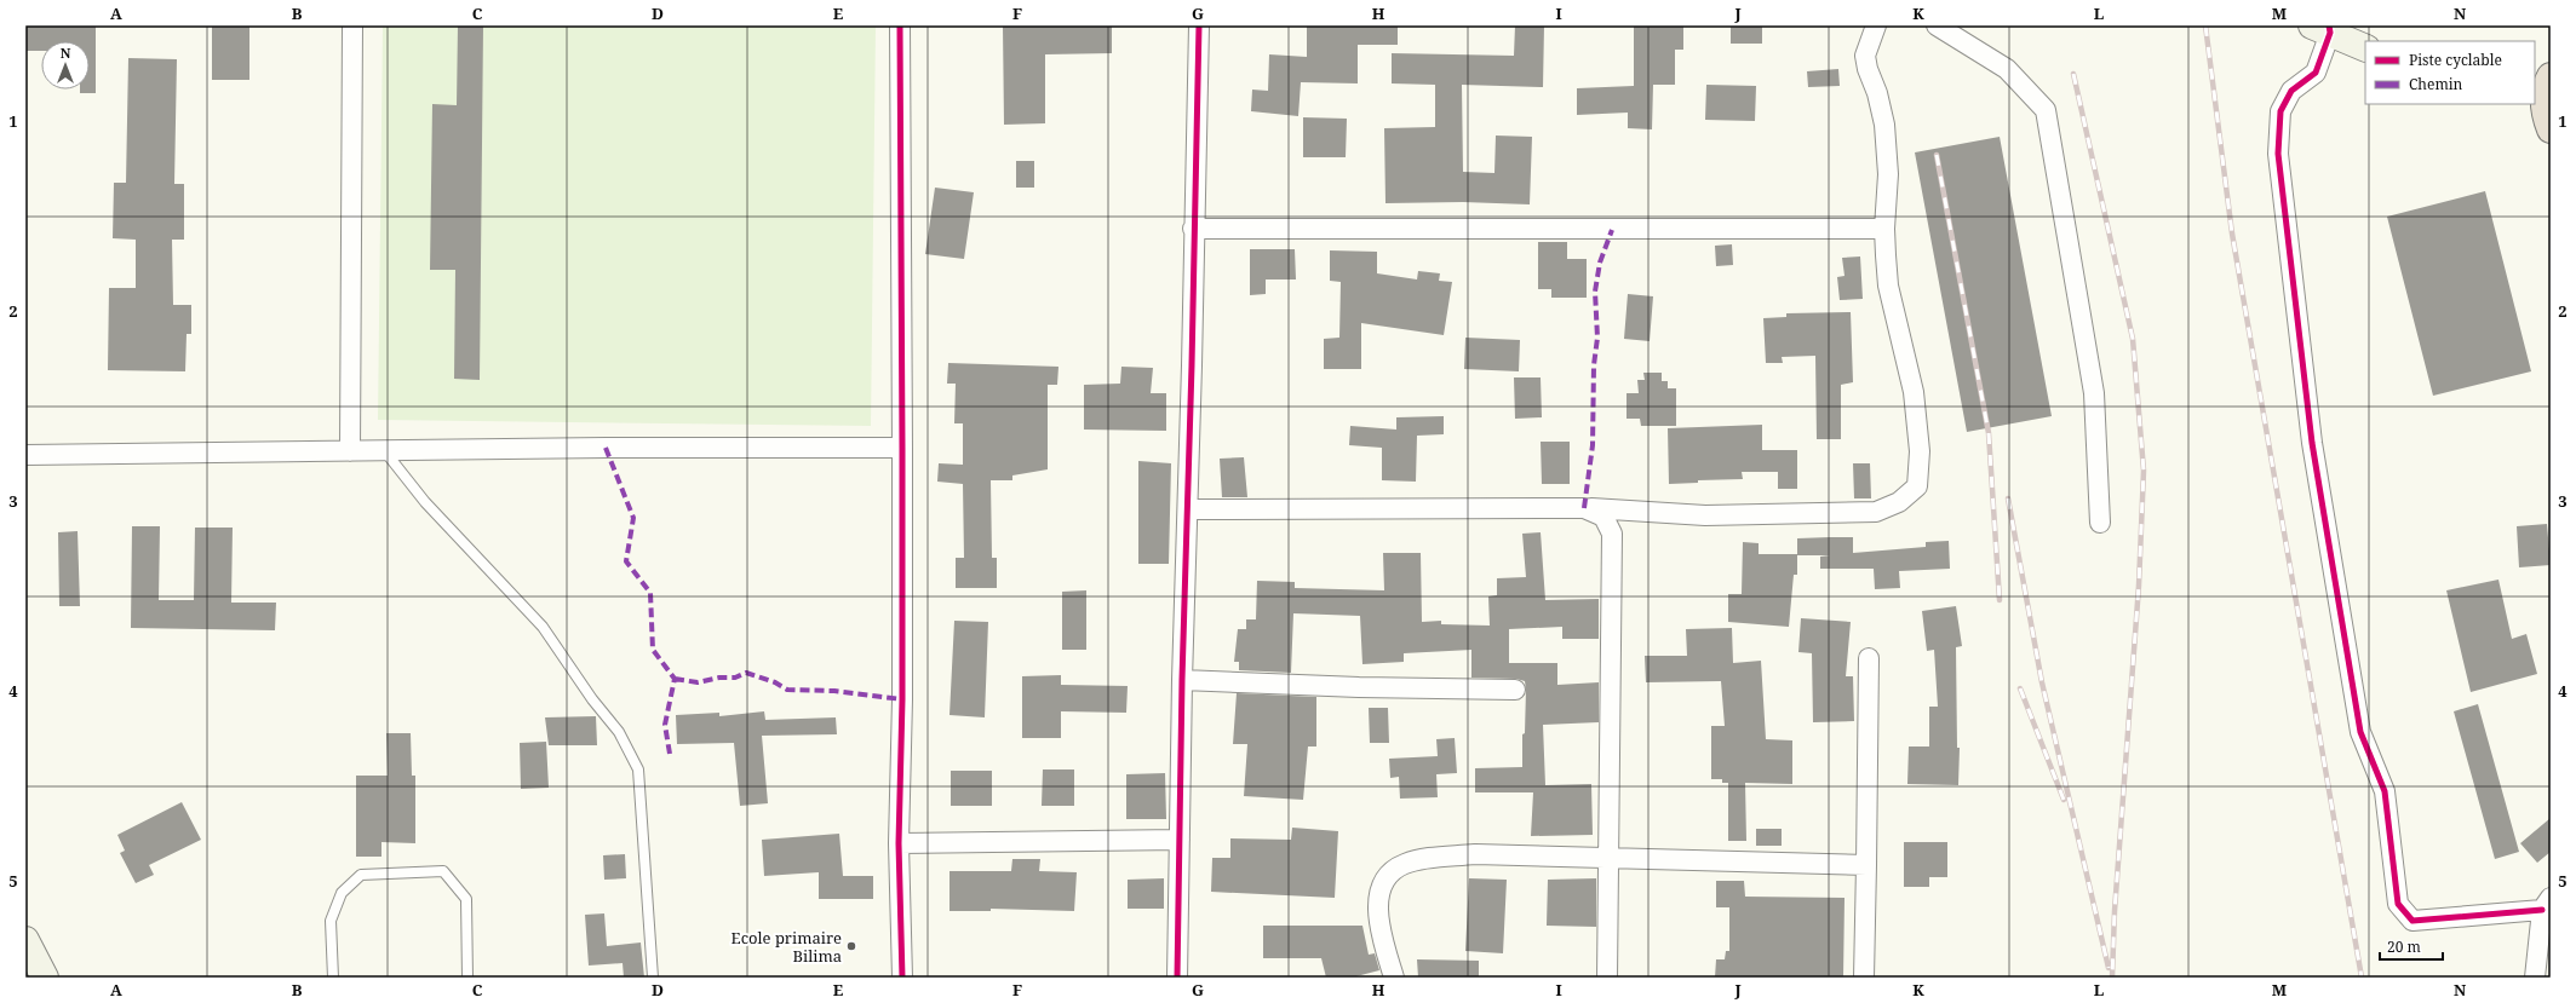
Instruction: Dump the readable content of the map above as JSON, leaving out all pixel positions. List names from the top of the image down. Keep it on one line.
{"places":["Ecole primaire Bilima"],"legend":["Piste cyclable","Chemin"],"scale_bar":"20 m","north":"top","grid":{"columns":["A","B","C","D","E","F","G","H","I","J","K","L","M","N"],"rows":["1","2","3","4","5"]}}
